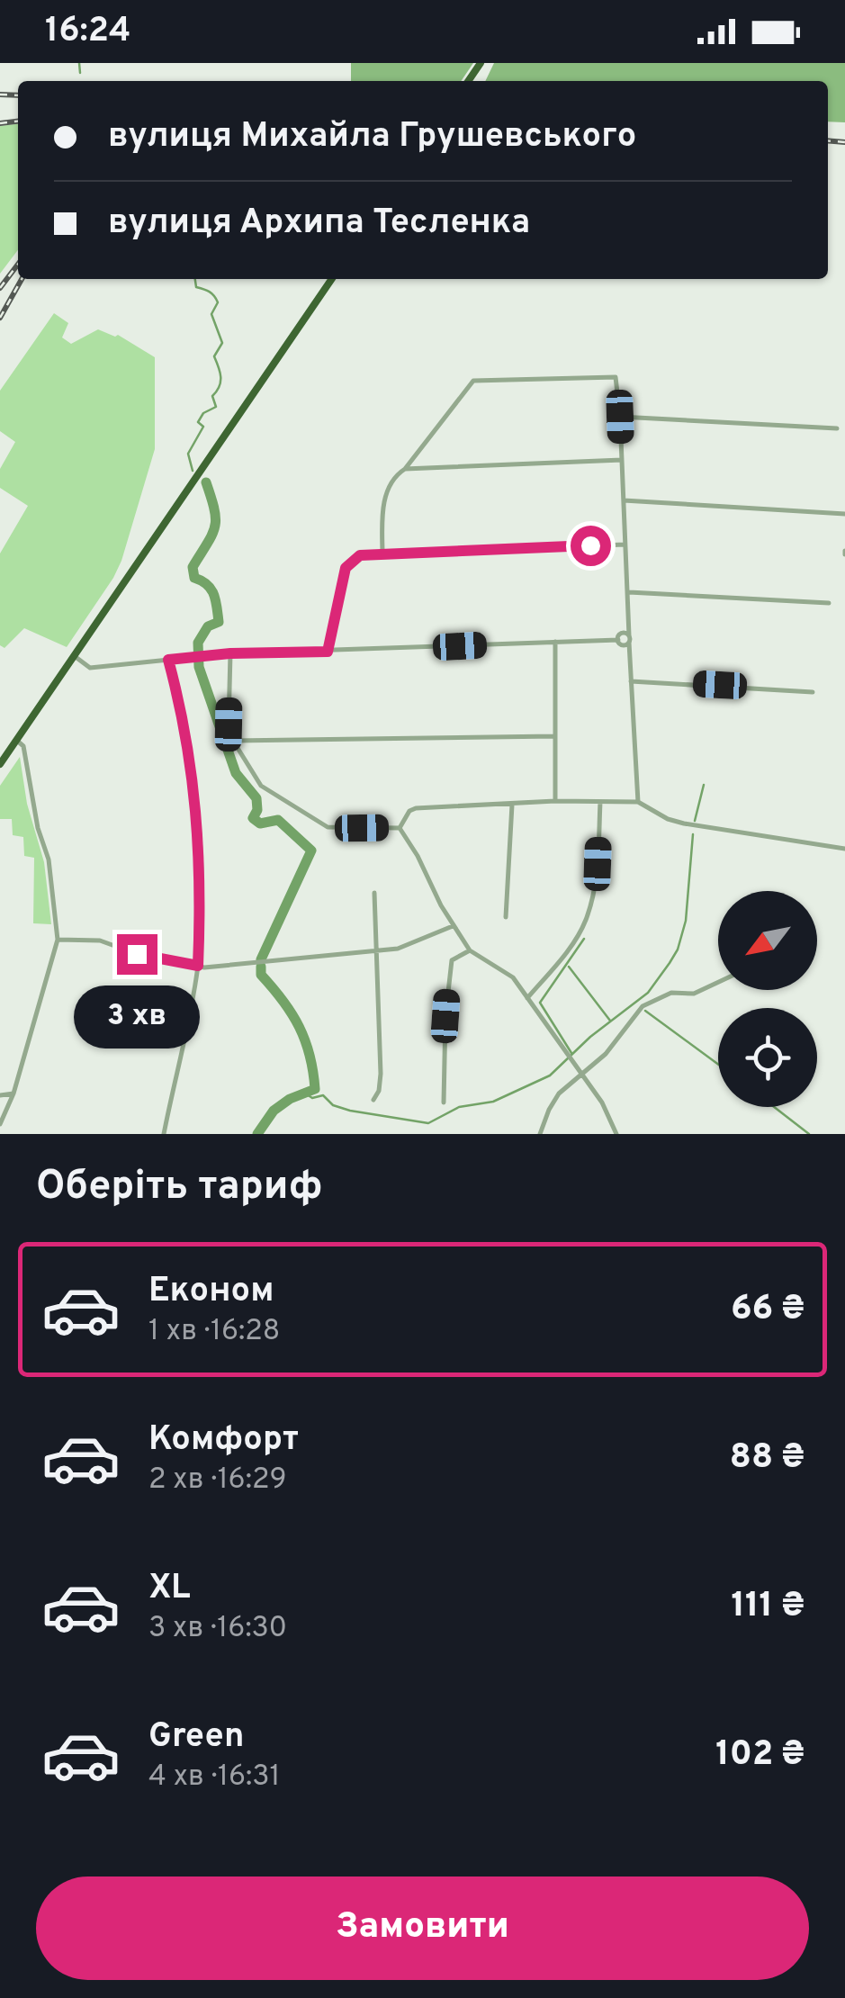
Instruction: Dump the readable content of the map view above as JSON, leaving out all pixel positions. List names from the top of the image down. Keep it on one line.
{"north":"bottom left","page":{"status":"16:24","banner":["вулиця Михайла Грушевського","вулиця Архипа Тесленка"],"bubble":"3 хв","heading":"Оберіть тариф","list":[{"name":"Економ","note":"1 хв · 16:28","value":"66 ₴"},{"name":"Комфорт","note":"2 хв · 16:29","value":"88 ₴"},{"name":"XL","note":"3 хв · 16:30","value":"111 ₴"},{"name":"Green","note":"4 хв · 16:31","value":"102 ₴"}],"buttons":"Замовити"}}
